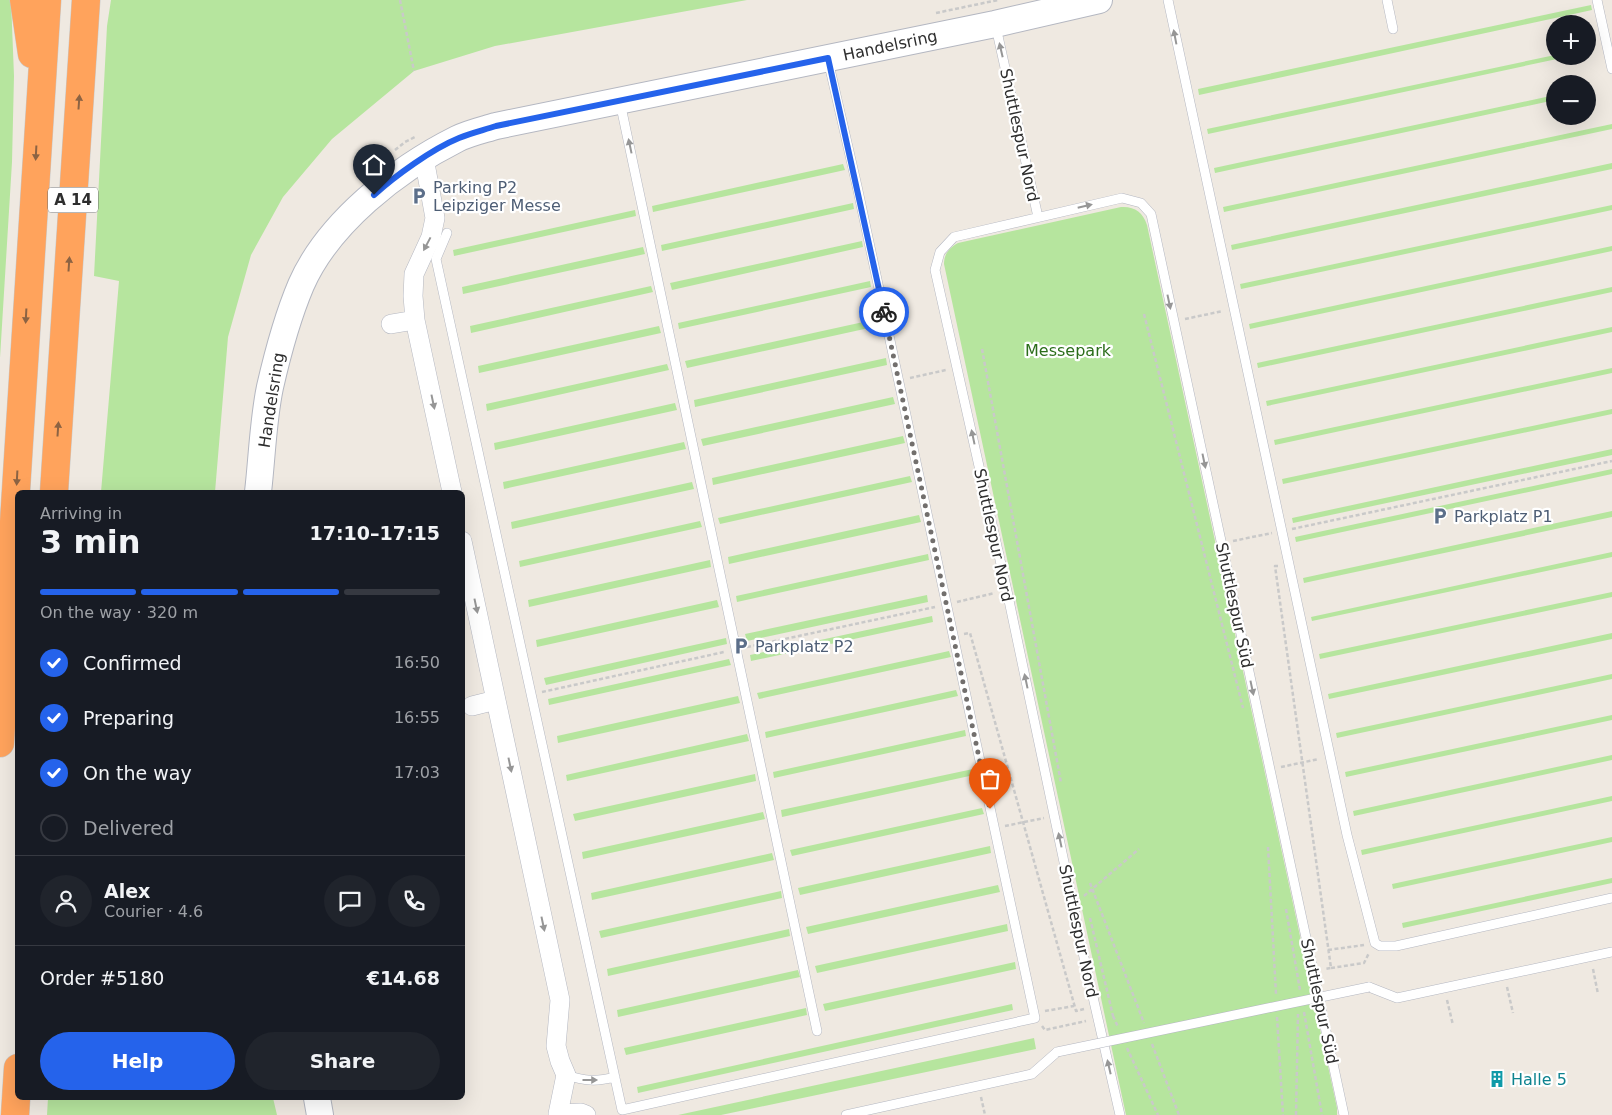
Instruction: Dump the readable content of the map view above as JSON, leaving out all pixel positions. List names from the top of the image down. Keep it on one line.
{"streets":{"highway":["A 14"],"main road":["Handelsring"],"lane":["Shuttlespur Nord","Shuttlespur Süd"]},"crossings":[["Handelsring","Shuttlespur Nord"],["Shuttlespur Nord","Shuttlespur Süd"]],"parks":["Messepark"],"places":{"parking":["Parking P2 Leipziger Messe","Parkplatz P1","Parkplatz P2"],"building":["Halle 5"]},"page":{"map_buttons":["+","−"],"heading":["3 min","Arriving in","17:10–17:15"],"panel":["Alex","Courier · 4.6","Order #5180","€14.68"],"bar":"On the way · 320 m","list":[["Confirmed","16:50"],["Preparing","16:55"],["On the way","17:03"],"Delivered"],"buttons":["Help","Share"]}}
